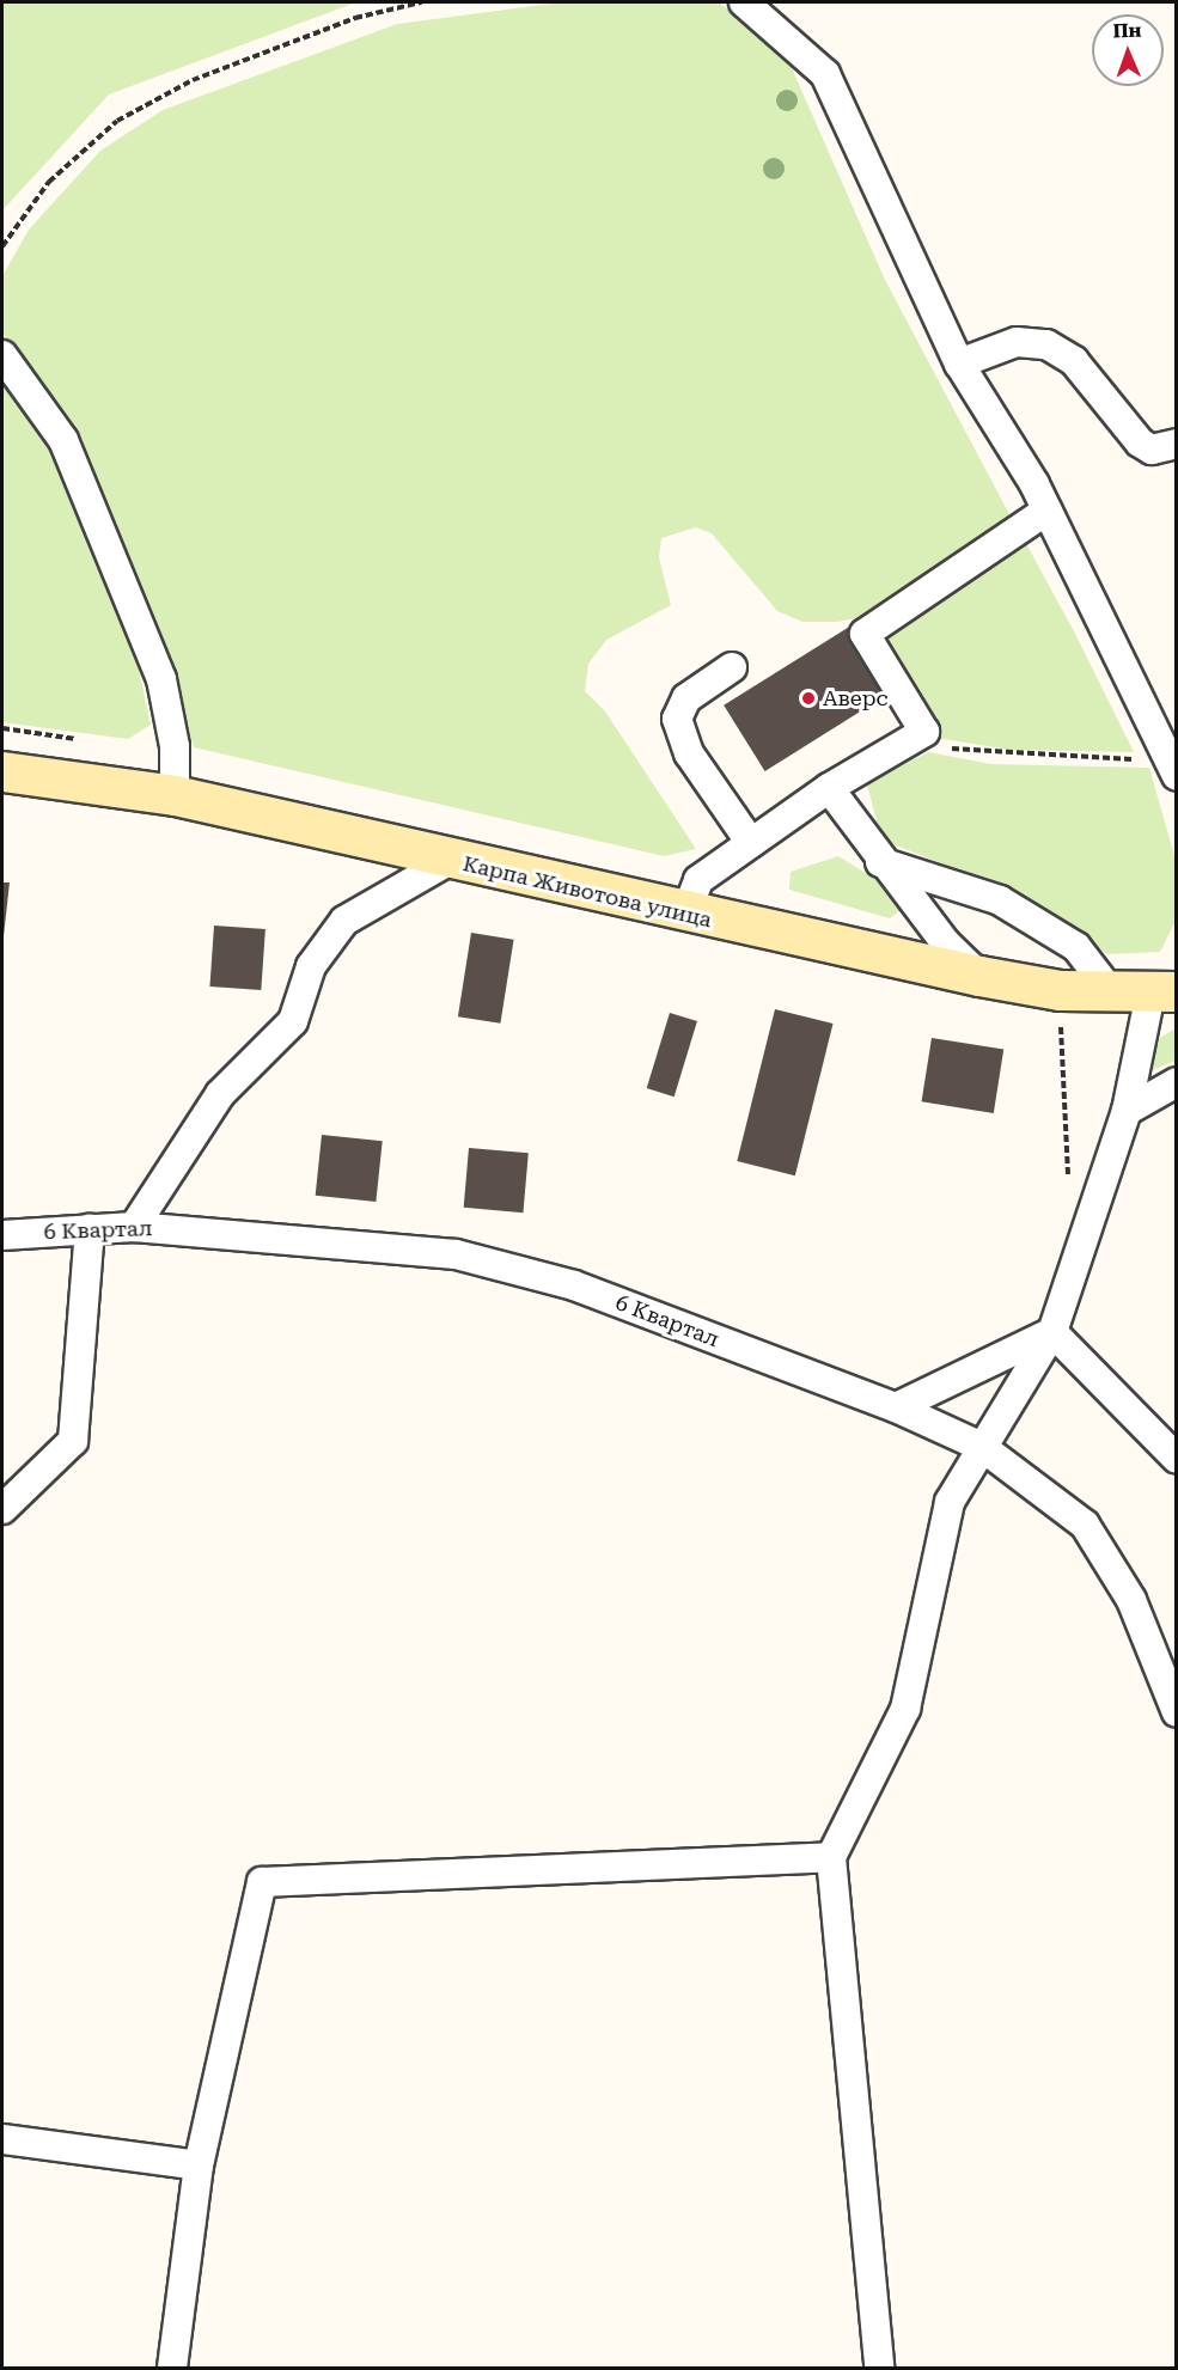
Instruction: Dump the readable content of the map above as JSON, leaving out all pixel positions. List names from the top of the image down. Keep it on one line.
{"streets":{"main road":["Карпа Животова улица"],"street":["6 Квартал"]},"places":["Аверс"],"north":"top"}
